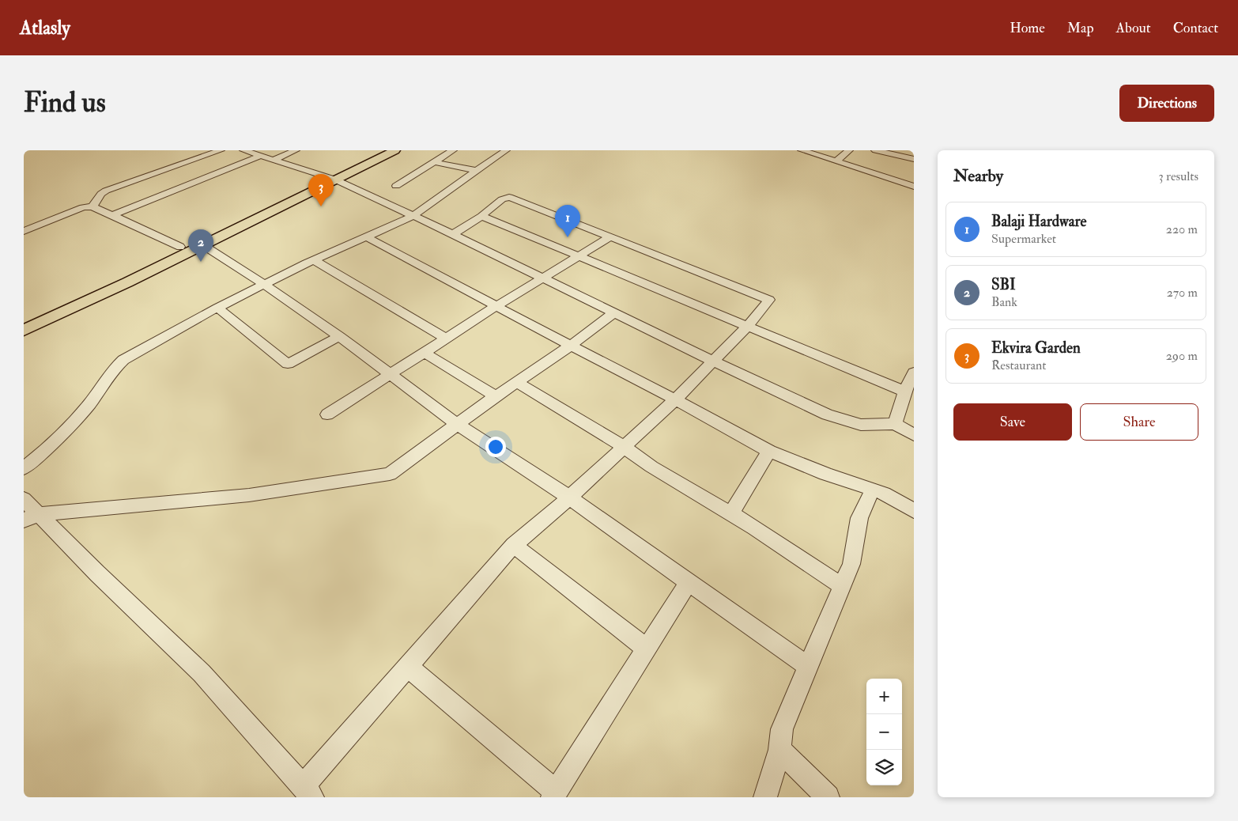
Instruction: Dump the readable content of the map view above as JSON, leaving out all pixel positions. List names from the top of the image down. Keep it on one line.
{"page":{"header":"Atlasly","nav":["Home","Map","About","Contact"],"buttons":["Directions",["Save","Share"]],"title":"Find us","heading":["Nearby","3 results"],"pins":["3","1","2"],"list":[{"mark":"1","name":"Balaji Hardware","note":"Supermarket","value":"220 m"},{"mark":"2","name":"SBI","note":"Bank","value":"270 m"},{"mark":"3","name":"Ekvira Garden","note":"Restaurant","value":"290 m"}],"map_buttons":["+","−"]}}
